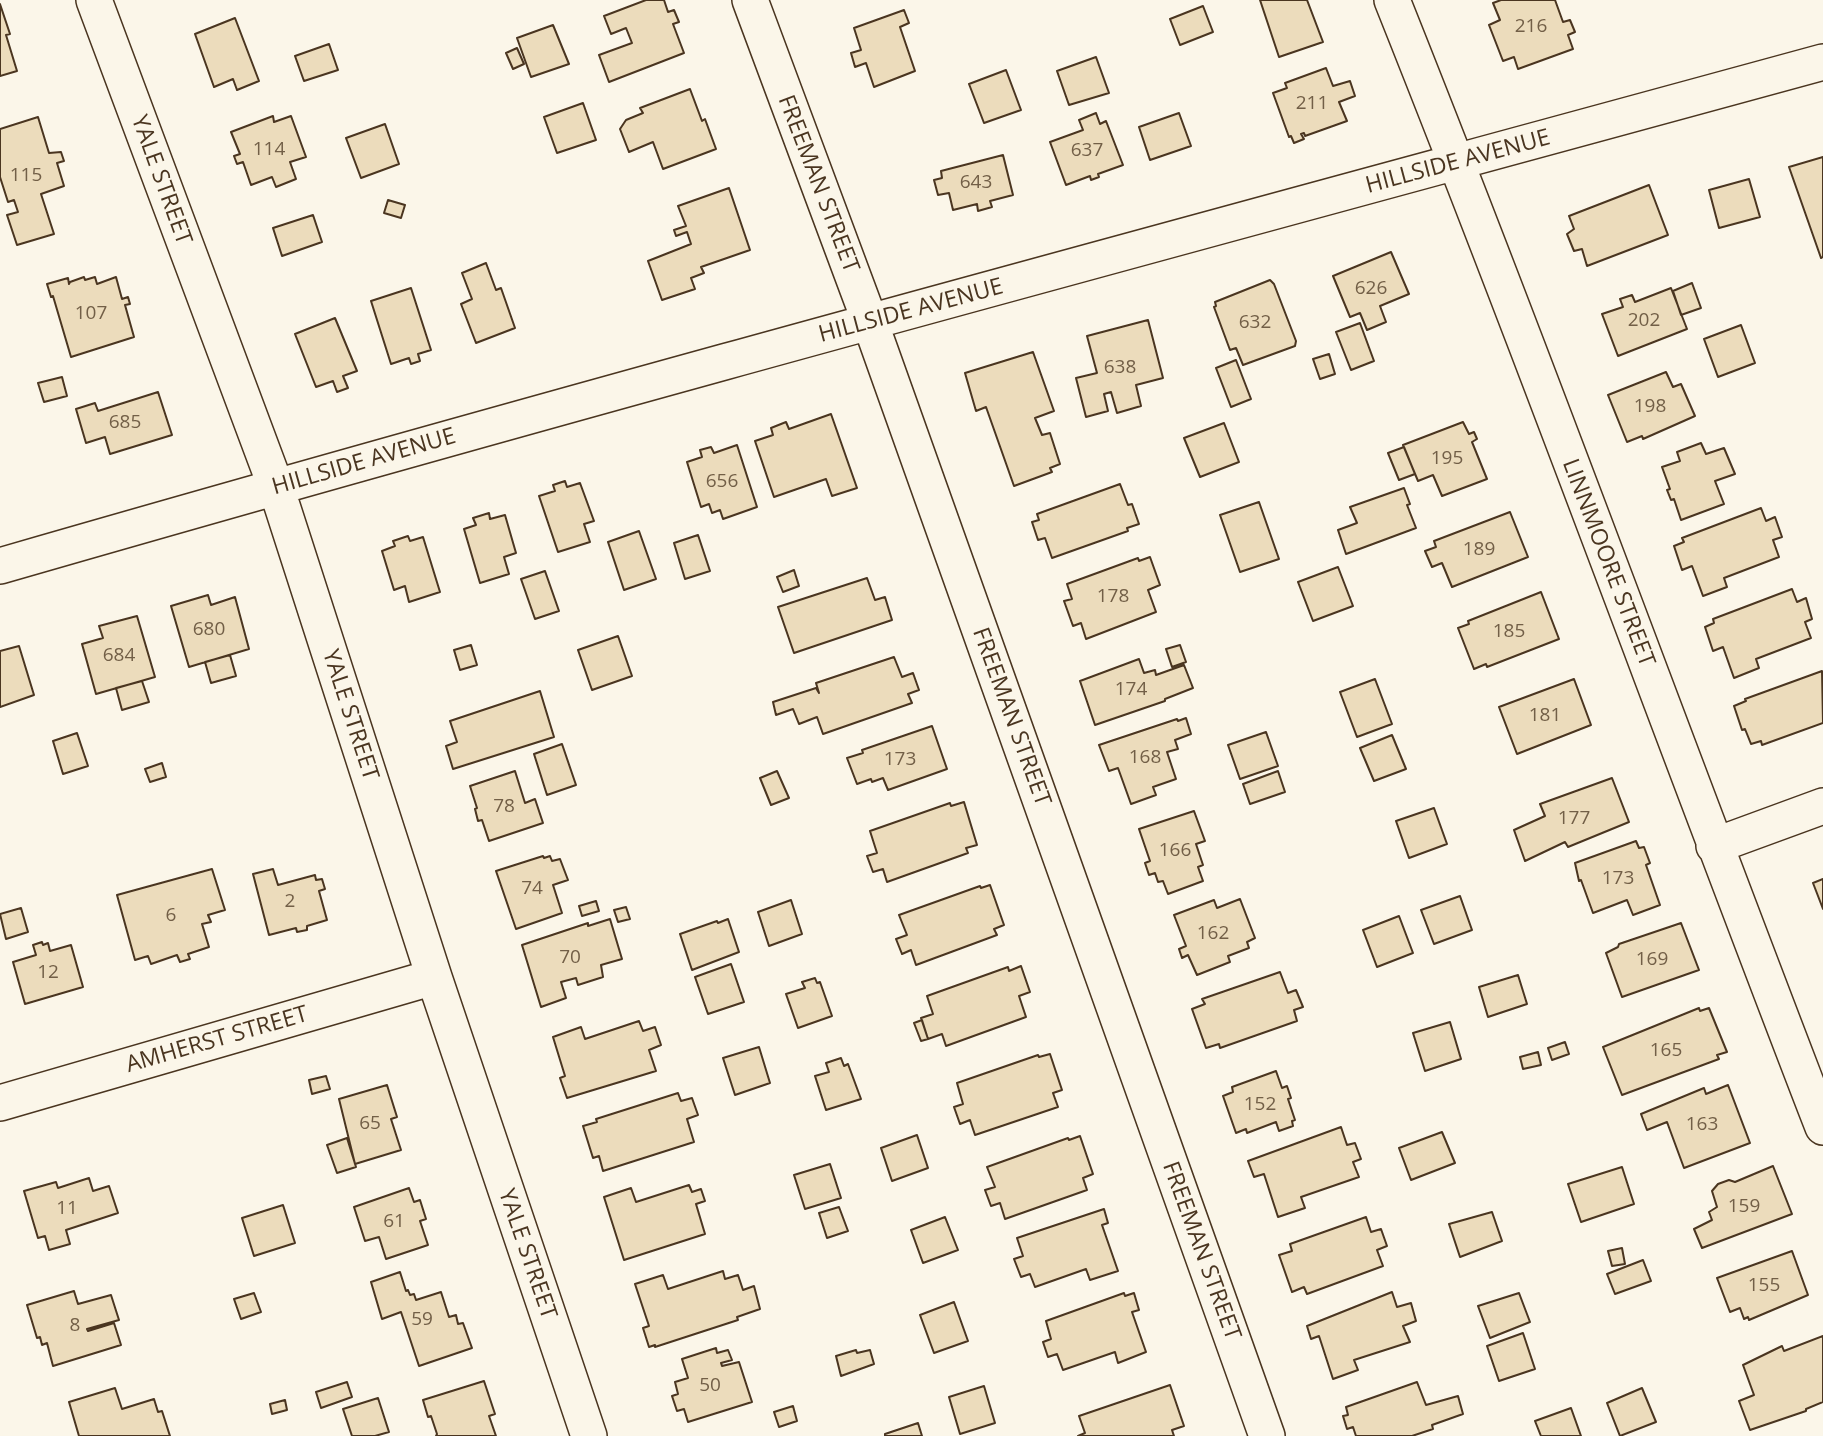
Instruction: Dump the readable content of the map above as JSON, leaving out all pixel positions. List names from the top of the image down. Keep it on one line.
{"streets":{"street":["HILLSIDE AVENUE","YALE STREET","FREEMAN STREET","LINNMOORE STREET","AMHERST STREET"]},"crossings":[["HILLSIDE AVENUE","YALE STREET"],["HILLSIDE AVENUE","FREEMAN STREET"],["HILLSIDE AVENUE","LINNMOORE STREET"],["YALE STREET","AMHERST STREET"]],"house_numbers":["216","211","114","637","115","643","626","107","202","632","638","198","685","195","656","189","178","680","185","684","174","181","168","173","78","177","166","173","74","2","6","162","70","169","12","165","152","65","163","159","11","61","155","59","8","50"]}
